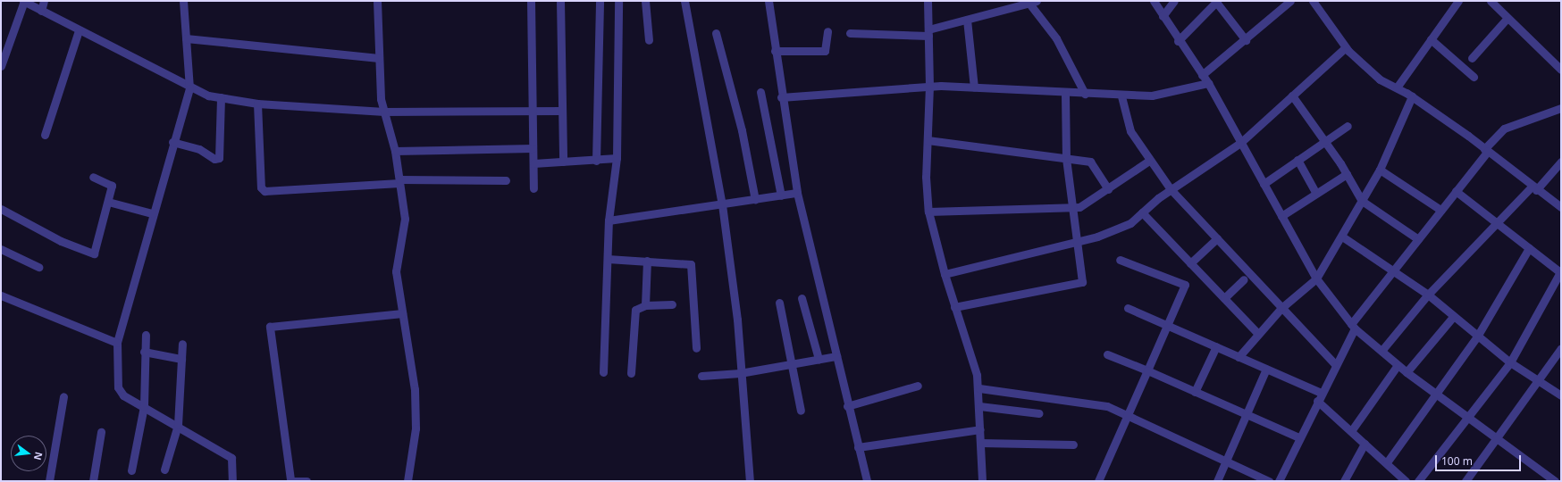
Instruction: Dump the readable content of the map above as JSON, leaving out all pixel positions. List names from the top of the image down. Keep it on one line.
{"scale_bar":"100 m","north":"right"}
